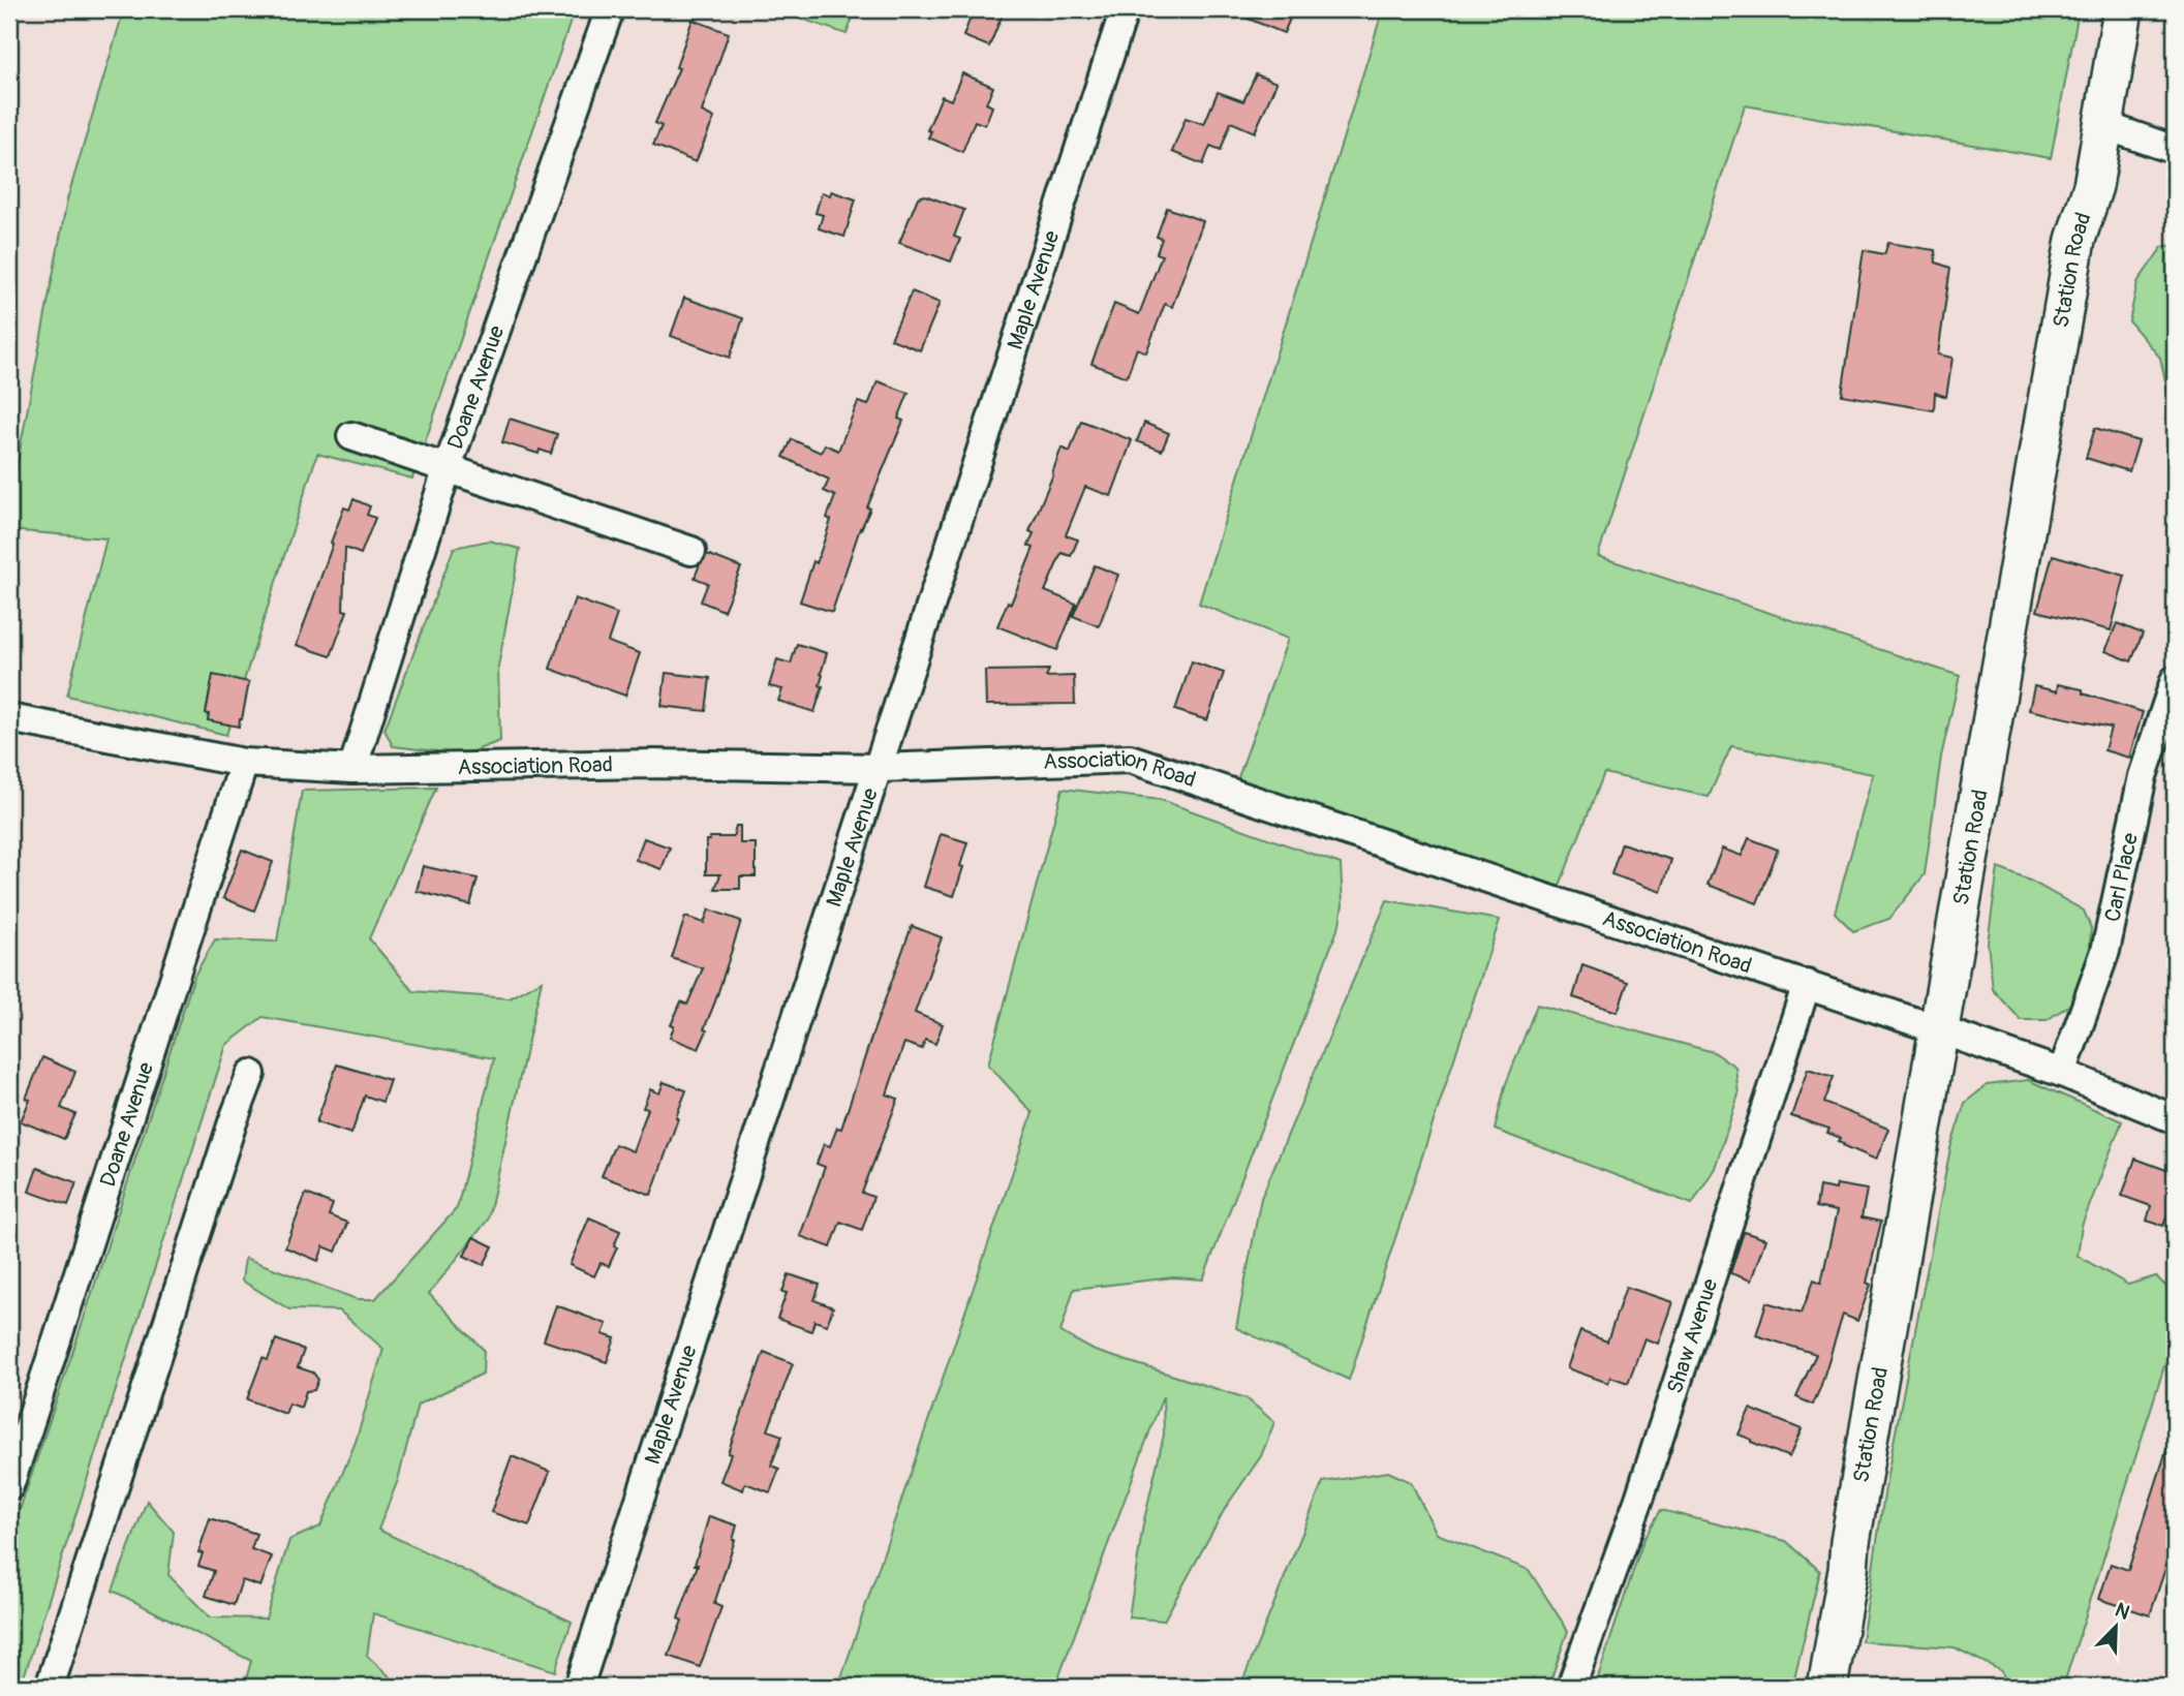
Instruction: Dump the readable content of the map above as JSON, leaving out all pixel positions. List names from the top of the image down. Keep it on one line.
{"streets":{"main road":["Station Road"],"street":["Maple Avenue","Doane Avenue","Association Road","Carl Place","Shaw Avenue"]},"crossings":[["Station Road","Association Road"],["Maple Avenue","Association Road"],["Doane Avenue","Association Road"],["Association Road","Carl Place"],["Association Road","Shaw Avenue"]],"north":"top right"}
